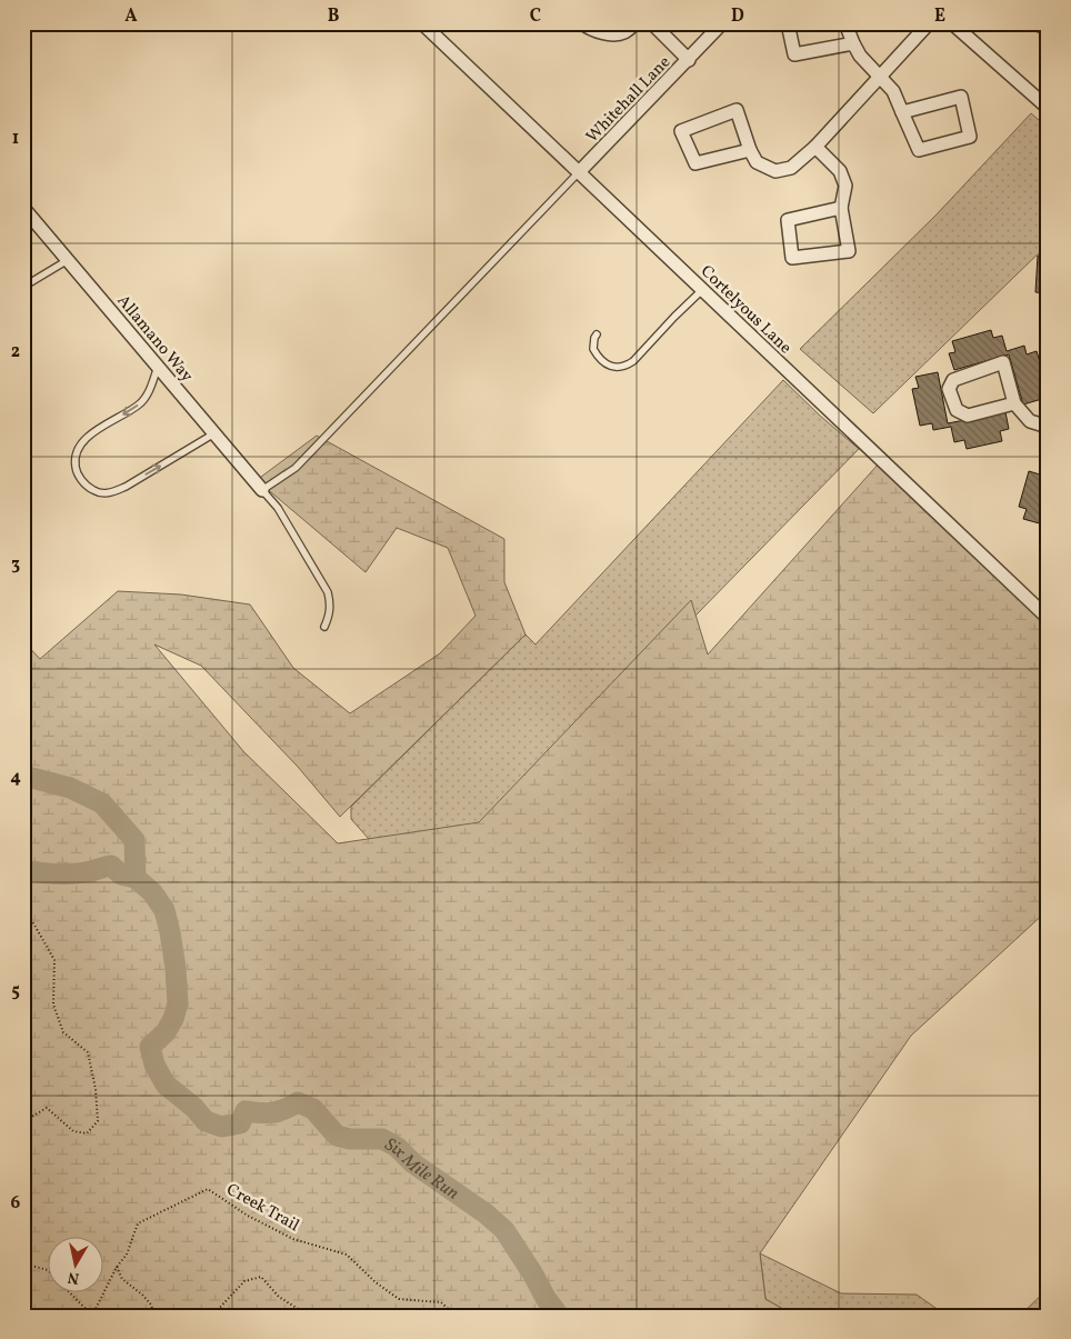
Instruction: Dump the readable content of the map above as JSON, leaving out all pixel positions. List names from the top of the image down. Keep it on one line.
{"streets":{"street":["Whitehall Lane","Cortelyous Lane","Allamano Way"],"path":["Creek Trail"]},"crossings":[["Whitehall Lane","Cortelyous Lane"]],"water":["Six Mile Run"],"north":"bottom","grid":{"columns":["A","B","C","D","E"],"rows":["1","2","3","4","5","6"]}}
